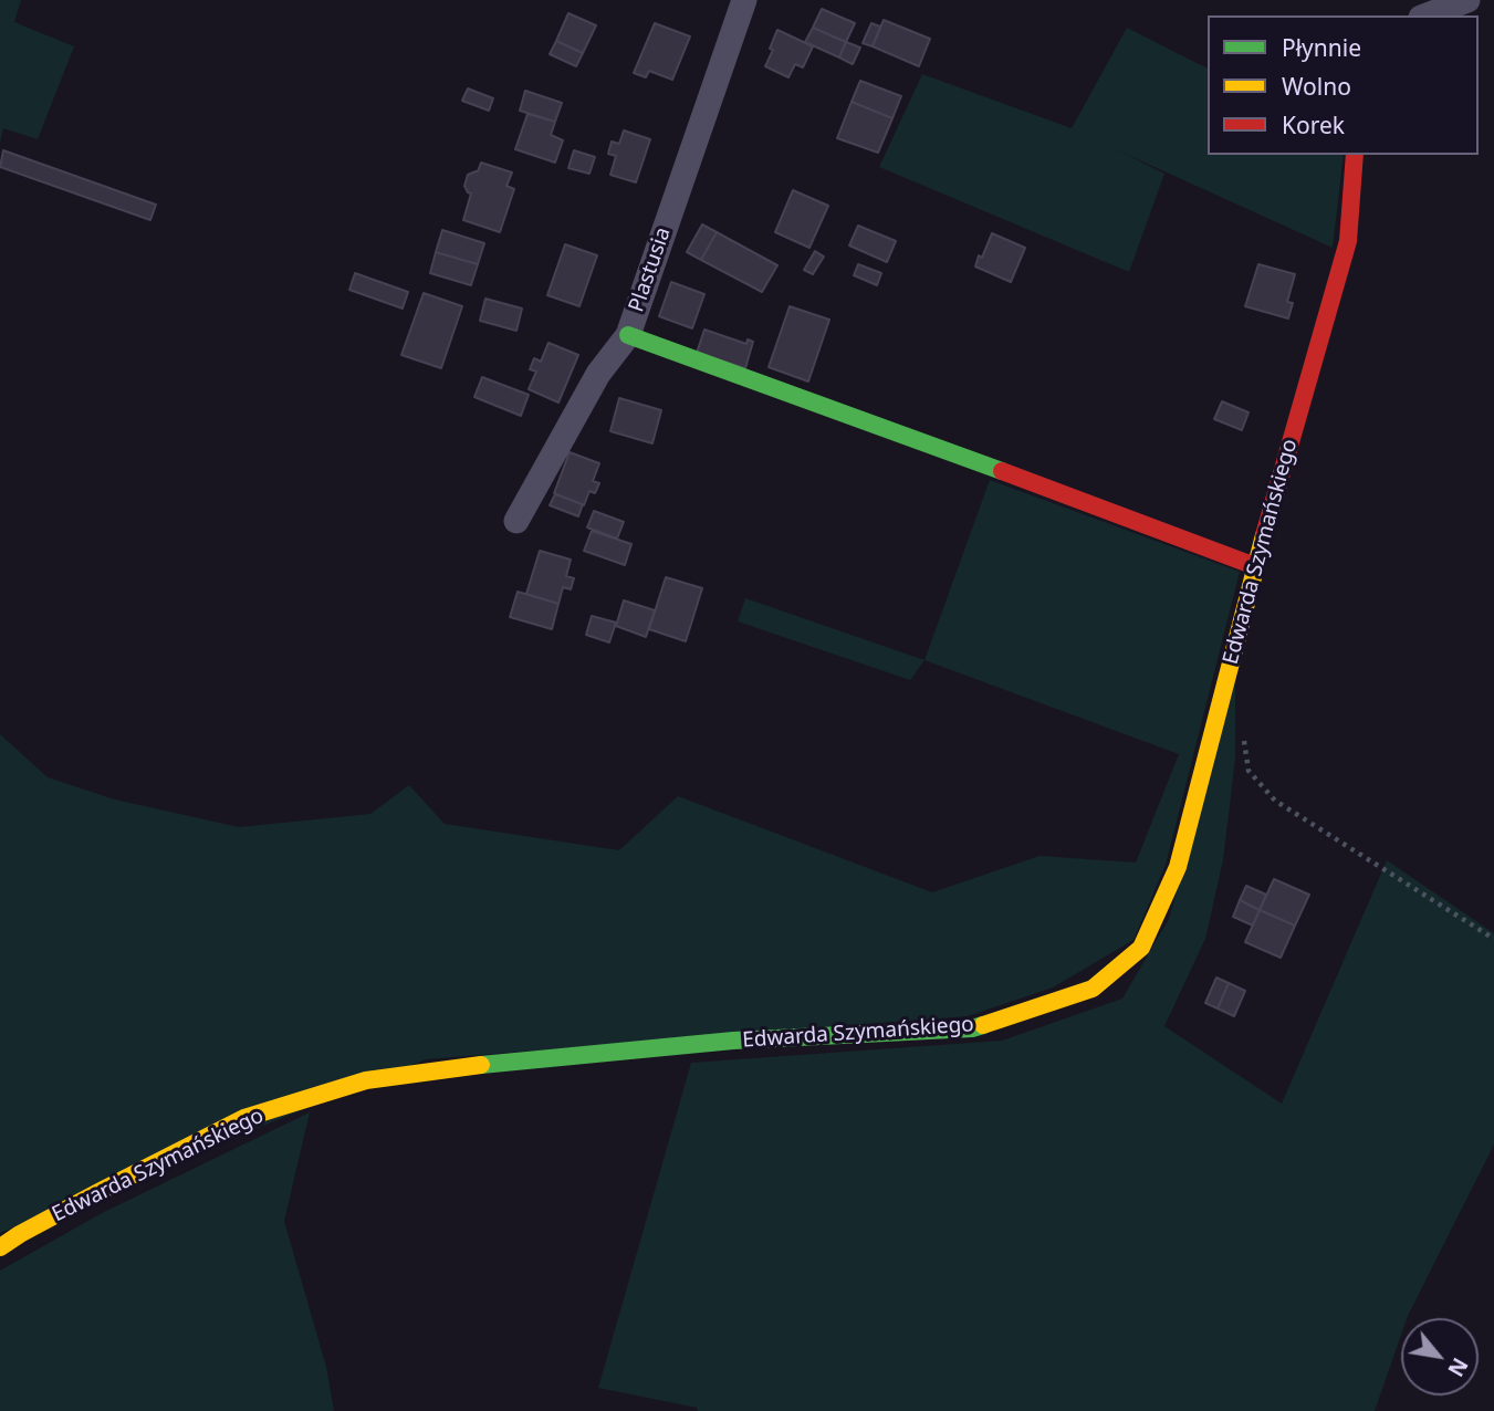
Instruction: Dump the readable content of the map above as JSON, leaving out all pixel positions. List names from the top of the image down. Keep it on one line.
{"streets":{"street":["Plastusia","Edwarda Szymańskiego"]},"legend":["Płynnie","Wolno","Korek"],"north":"bottom right"}
